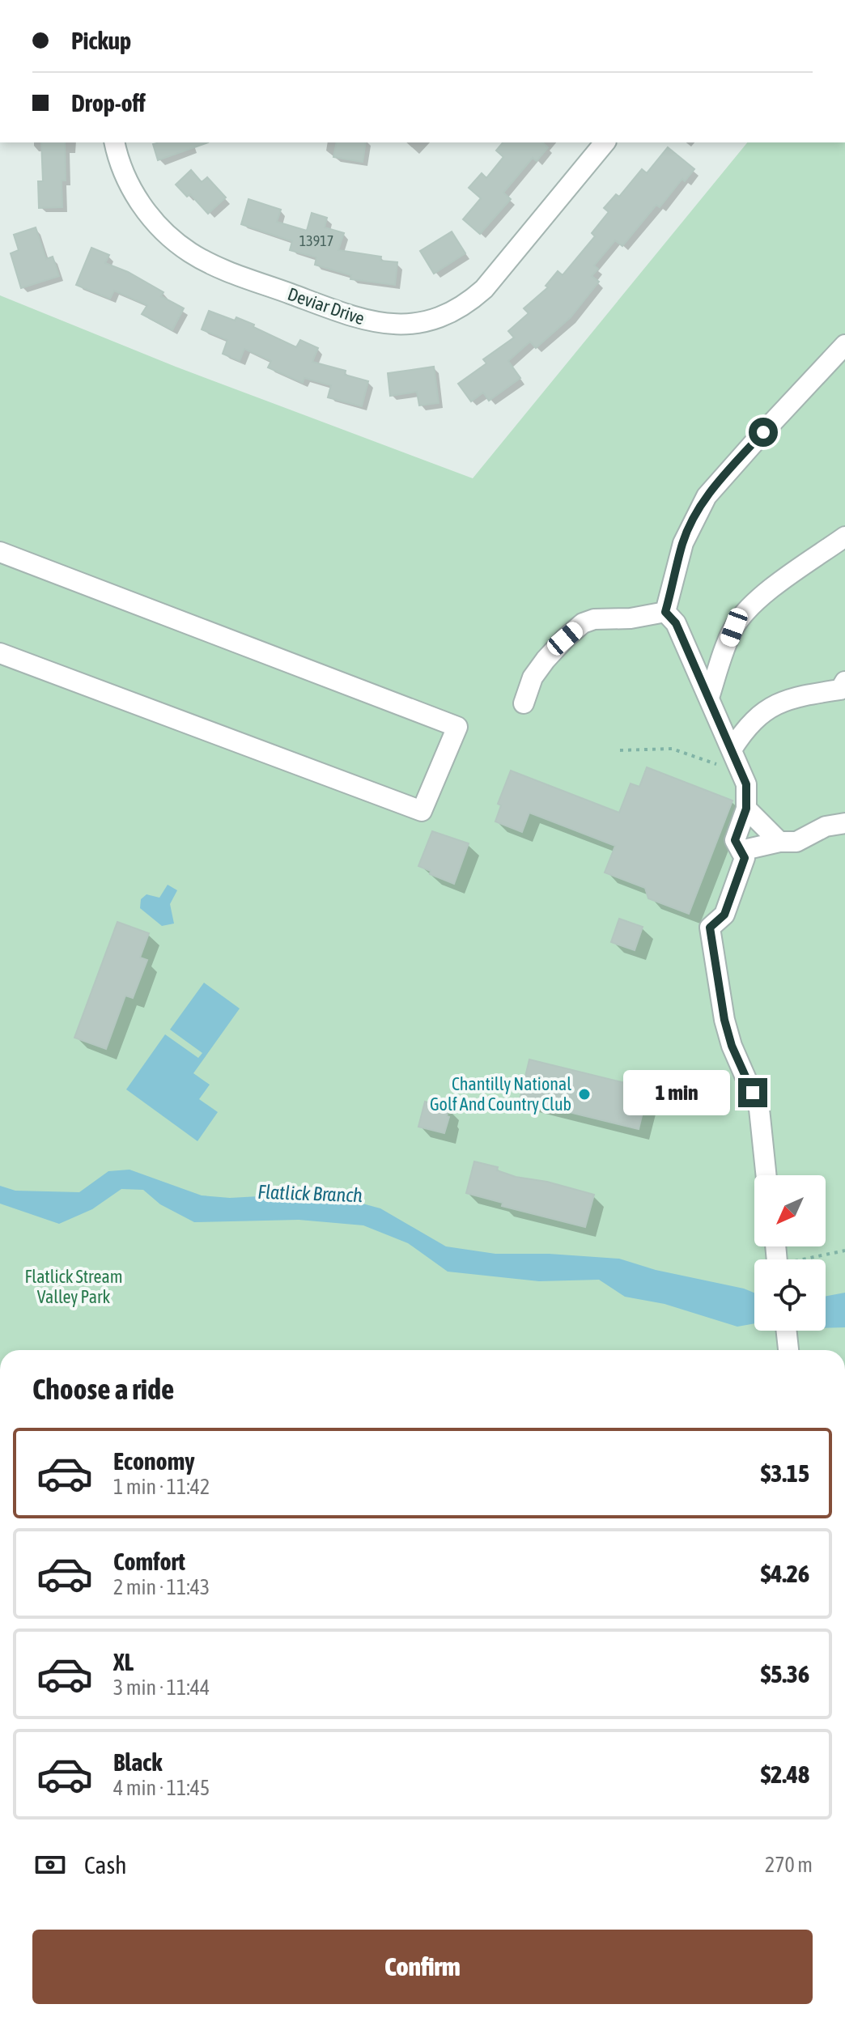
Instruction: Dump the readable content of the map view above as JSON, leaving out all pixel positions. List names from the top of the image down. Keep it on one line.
{"streets":{"street":["Deviar Drive"]},"water":["Flatlick Branch"],"parks":["Flatlick Stream Valley Park"],"places":["Chantilly National Golf And Country Club"],"house_numbers":["13917"],"north":"bottom left","page":{"banner":["Pickup","Drop-off"],"bubble":"1 min","heading":"Choose a ride","list":[{"name":"Economy","note":"1 min · 11:42","value":"$3.15"},{"name":"Comfort","note":"2 min · 11:43","value":"$4.26"},{"name":"XL","note":"3 min · 11:44","value":"$5.36"},{"name":"Black","note":"4 min · 11:45","value":"$2.48"}],"pay":["Cash","270 m"],"buttons":"Confirm"}}
